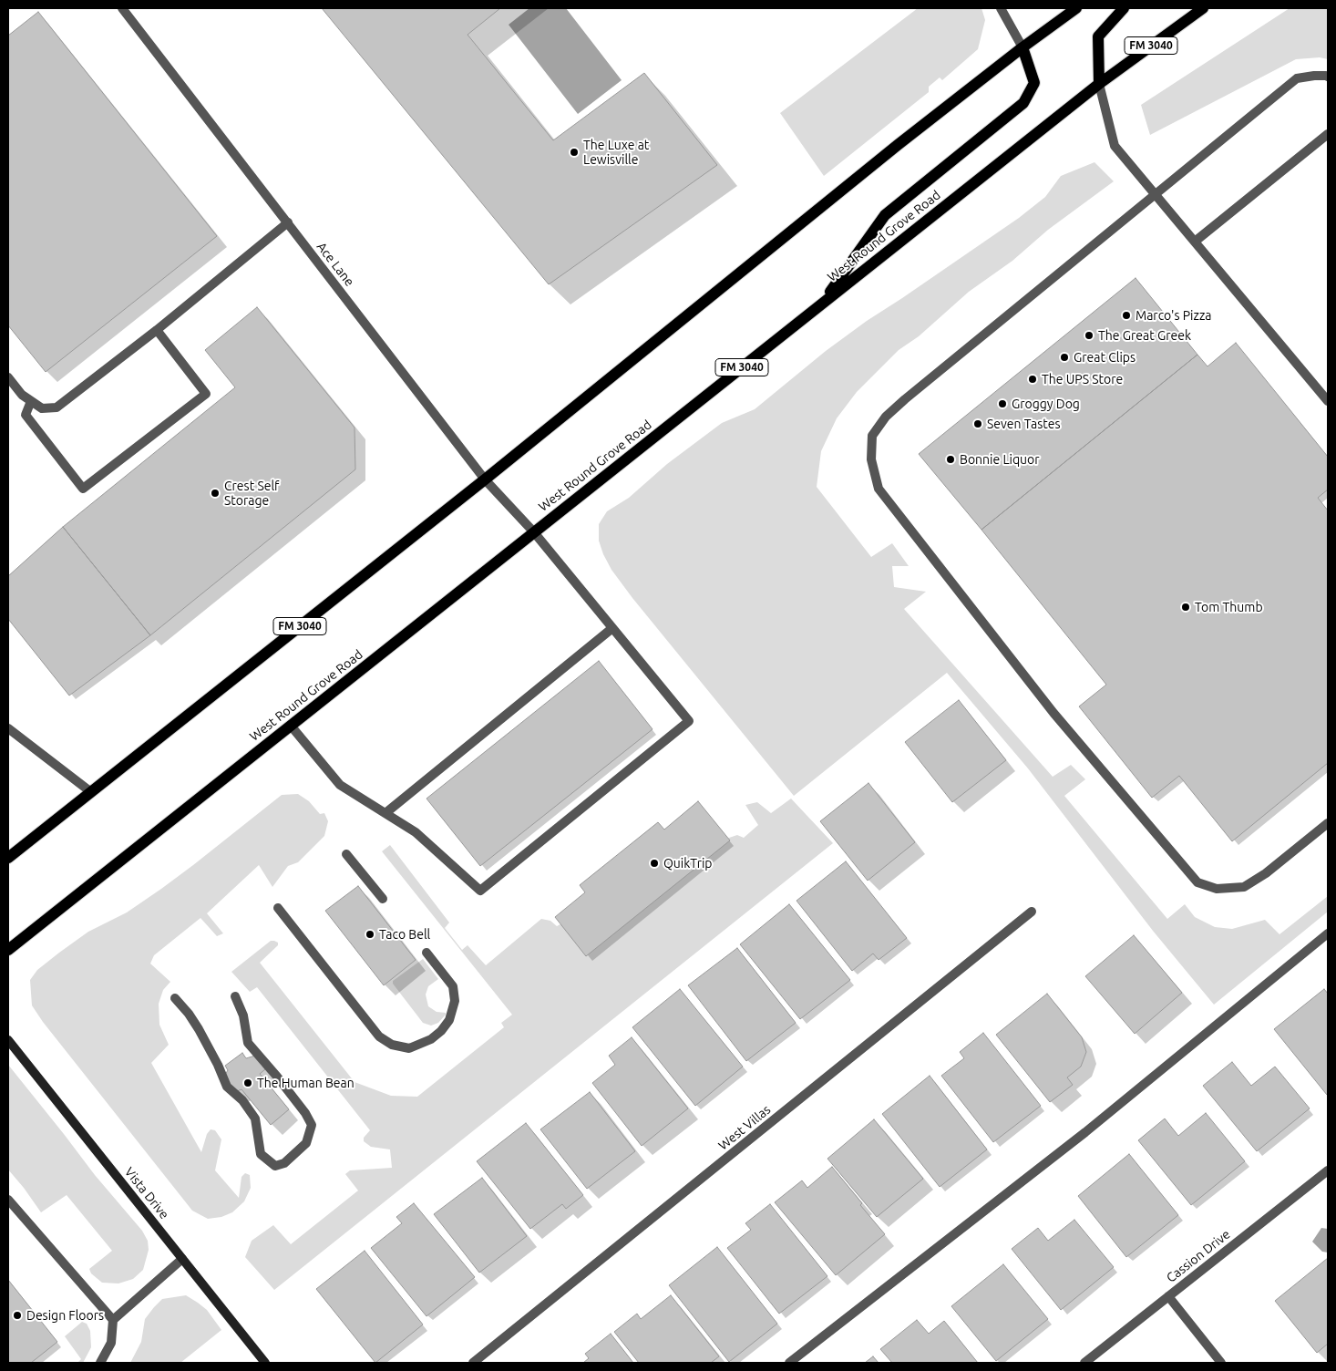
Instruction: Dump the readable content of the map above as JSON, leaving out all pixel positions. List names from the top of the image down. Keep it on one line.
{"streets":{"main road":["FM 3040","West Round Grove Road"],"street":["Ace Lane","West Villas","Vista Drive","Cassion Drive"]},"crossings":[["FM 3040","Ace Lane"],["West Round Grove Road","Ace Lane"]],"places":["The Luxe at Lewisville","Marco's Pizza","The Great Greek","Great Clips","The UPS Store","Groggy Dog","Seven Tastes","Bonnie Liquor","Crest Self Storage","Tom Thumb","QuikTrip","Taco Bell","The Human Bean","Design Floors"]}
